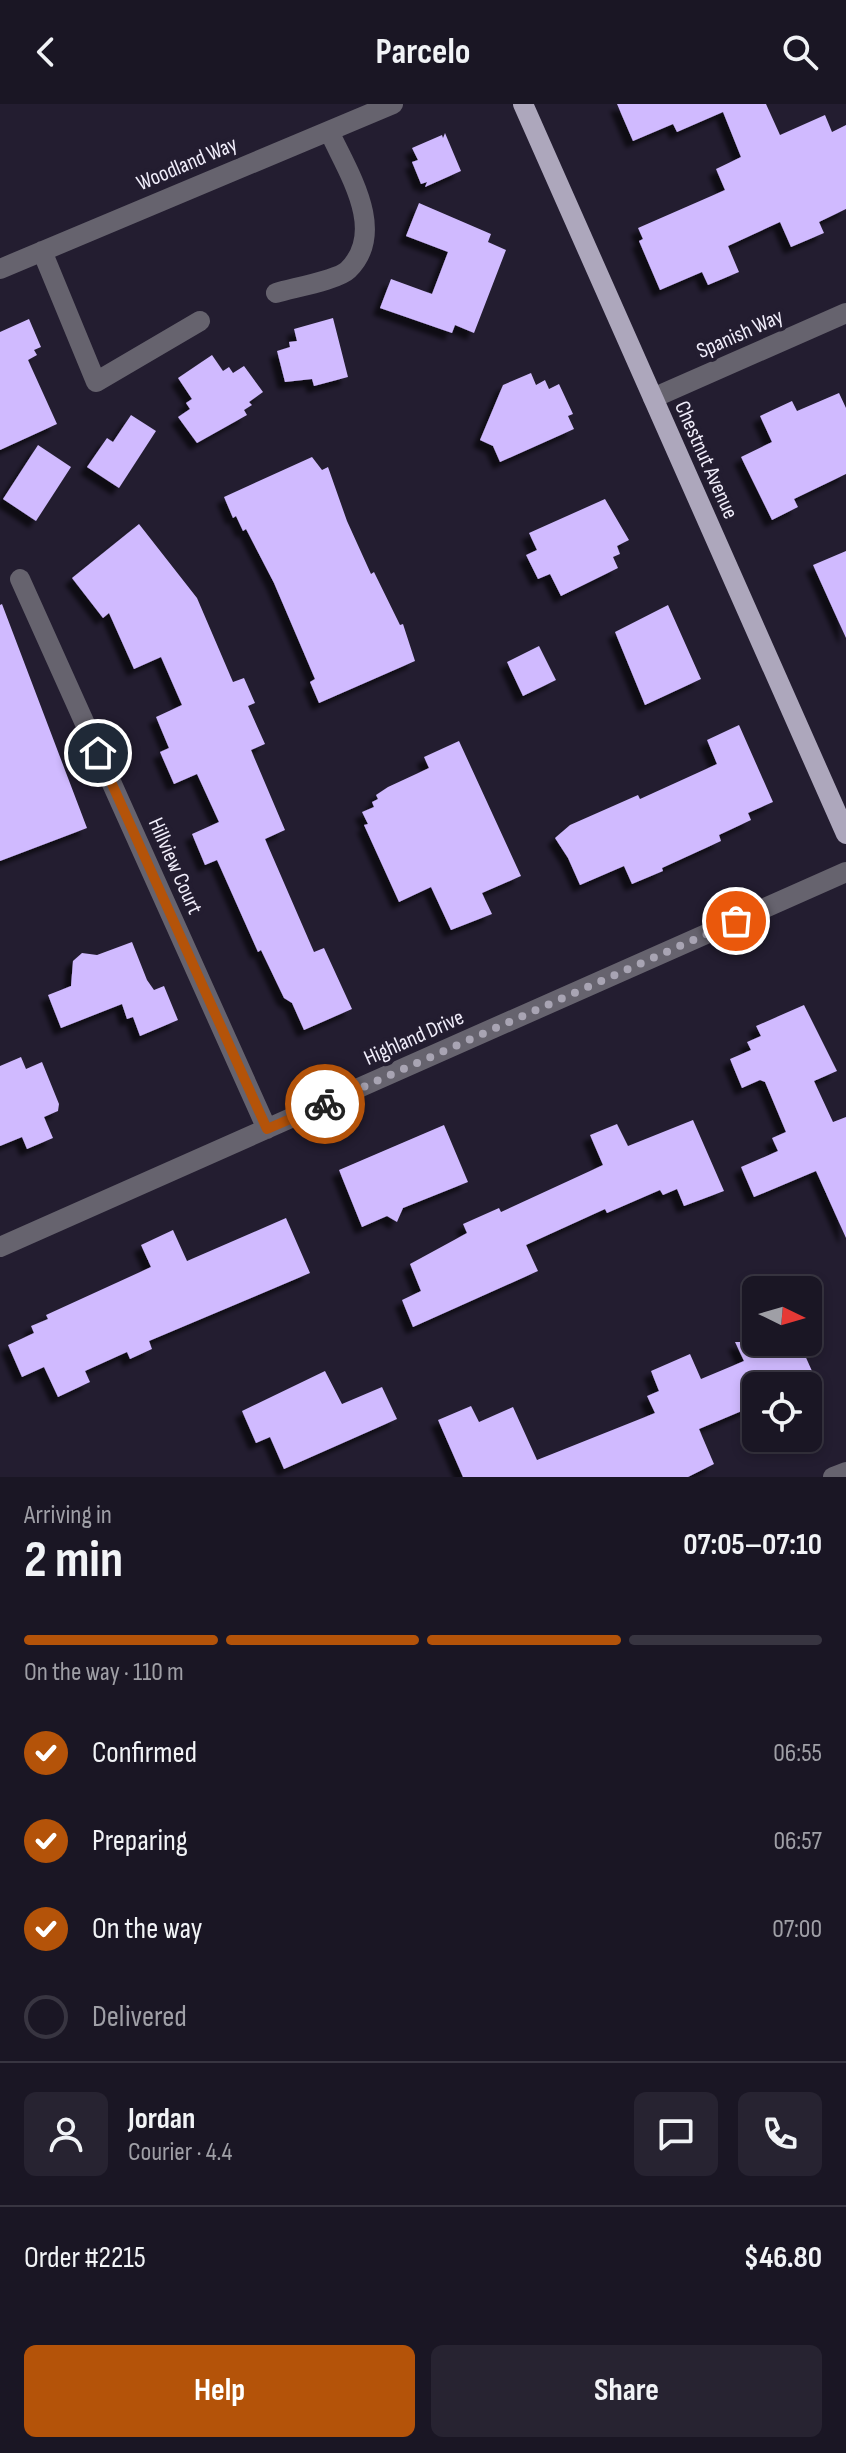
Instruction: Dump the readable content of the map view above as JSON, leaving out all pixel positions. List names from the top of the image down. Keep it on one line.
{"streets":{"main road":["Chestnut Avenue"],"street":["Woodland Way","Spanish Way","Hillview Court","Highland Drive"]},"crossings":[["Spanish Way","Chestnut Avenue"],["Hillview Court","Highland Drive"]],"north":"right","page":{"header":"Parcelo","heading":["2 min","Arriving in","07:05–07:10"],"panel":["Jordan","Courier · 4.4","Order #2215","$46.80"],"bar":"On the way · 110 m","list":[["Confirmed","06:55"],["Preparing","06:57"],["On the way","07:00"],"Delivered"],"buttons":["Help","Share"]}}
